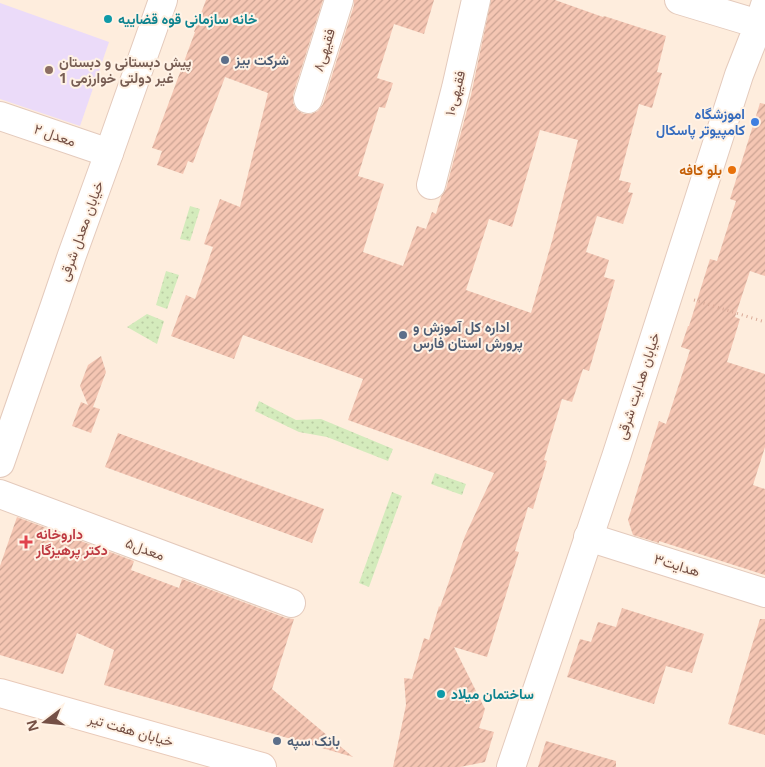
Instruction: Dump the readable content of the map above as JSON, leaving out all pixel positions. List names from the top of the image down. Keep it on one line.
{"streets":{"street":["فقیهی۸","فقیهی۱۰","معدل ۲","خیابان معدل شرقی","خیابان هدایت شرقی","معدل۵","هدایت۳","خیابان هفت تیر"]},"crossings":[["معدل ۲","خیابان معدل شرقی"],["خیابان هدایت شرقی","هدایت۳"]],"places":{"other":["خانه سازمانی قوه قضاییه","شرکت بیز","پیش دبستانی و دبستان غیر دولتی خوارزمی 1","اموزشگاه کامپیوتر پاسکال","بلو کافه","اداره کل آموزش و پرورش استان فارس","ساختمان میلاد","بانک سپه"],"health":["داروخانه دکتر پرهیزگار"]},"north":"left"}
